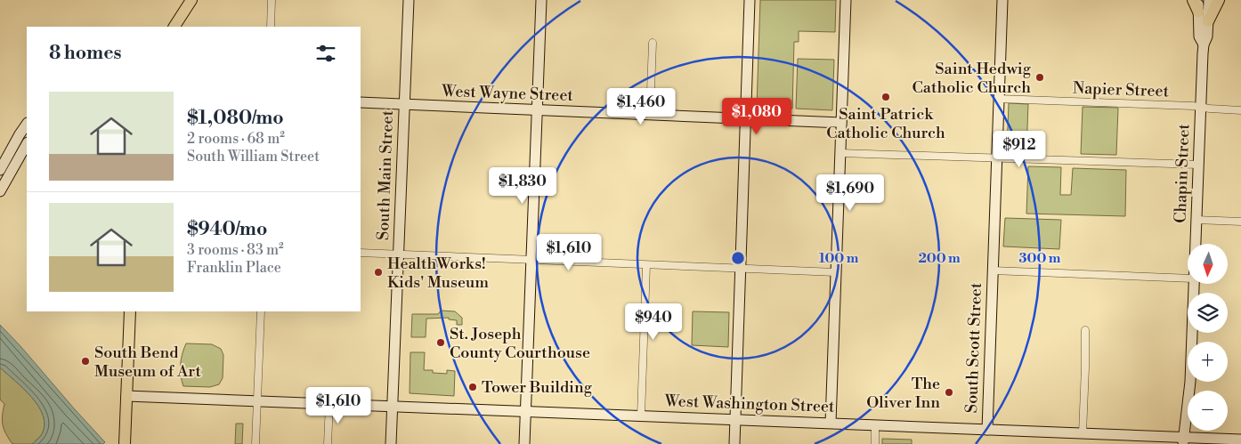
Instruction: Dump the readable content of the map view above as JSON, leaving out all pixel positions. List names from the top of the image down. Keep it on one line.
{"streets":{"street":["Napier Street","West Wayne Street","Chapin Street","South Main Street","South Scott Street","West Washington Street"]},"crossings":[["Napier Street","Chapin Street"],["Napier Street","South Scott Street"],["West Wayne Street","South Main Street"],["Chapin Street","West Washington Street"],["South Main Street","West Washington Street"],["South Scott Street","West Washington Street"]],"places":["Saint Hedwig Catholic Church","Saint Patrick Catholic Church","HealthWorks! Kids' Museum","St. Joseph County Courthouse","South Bend Museum of Art","Tower Building","The Oliver Inn"],"north":"bottom","page":{"heading":"8 homes","list":[{"name":"$1,080/mo","note":"2 rooms · 68 m² · South William Street"},{"name":"$940/mo","note":"3 rooms · 83 m² · Franklin Place"}],"price":["$1,460","$1,080","$912","$1,830","$1,690","$1,610","$940","$1,610"],"map_buttons":["+","−"]},"rings":["100 m","200 m","300 m"]}
